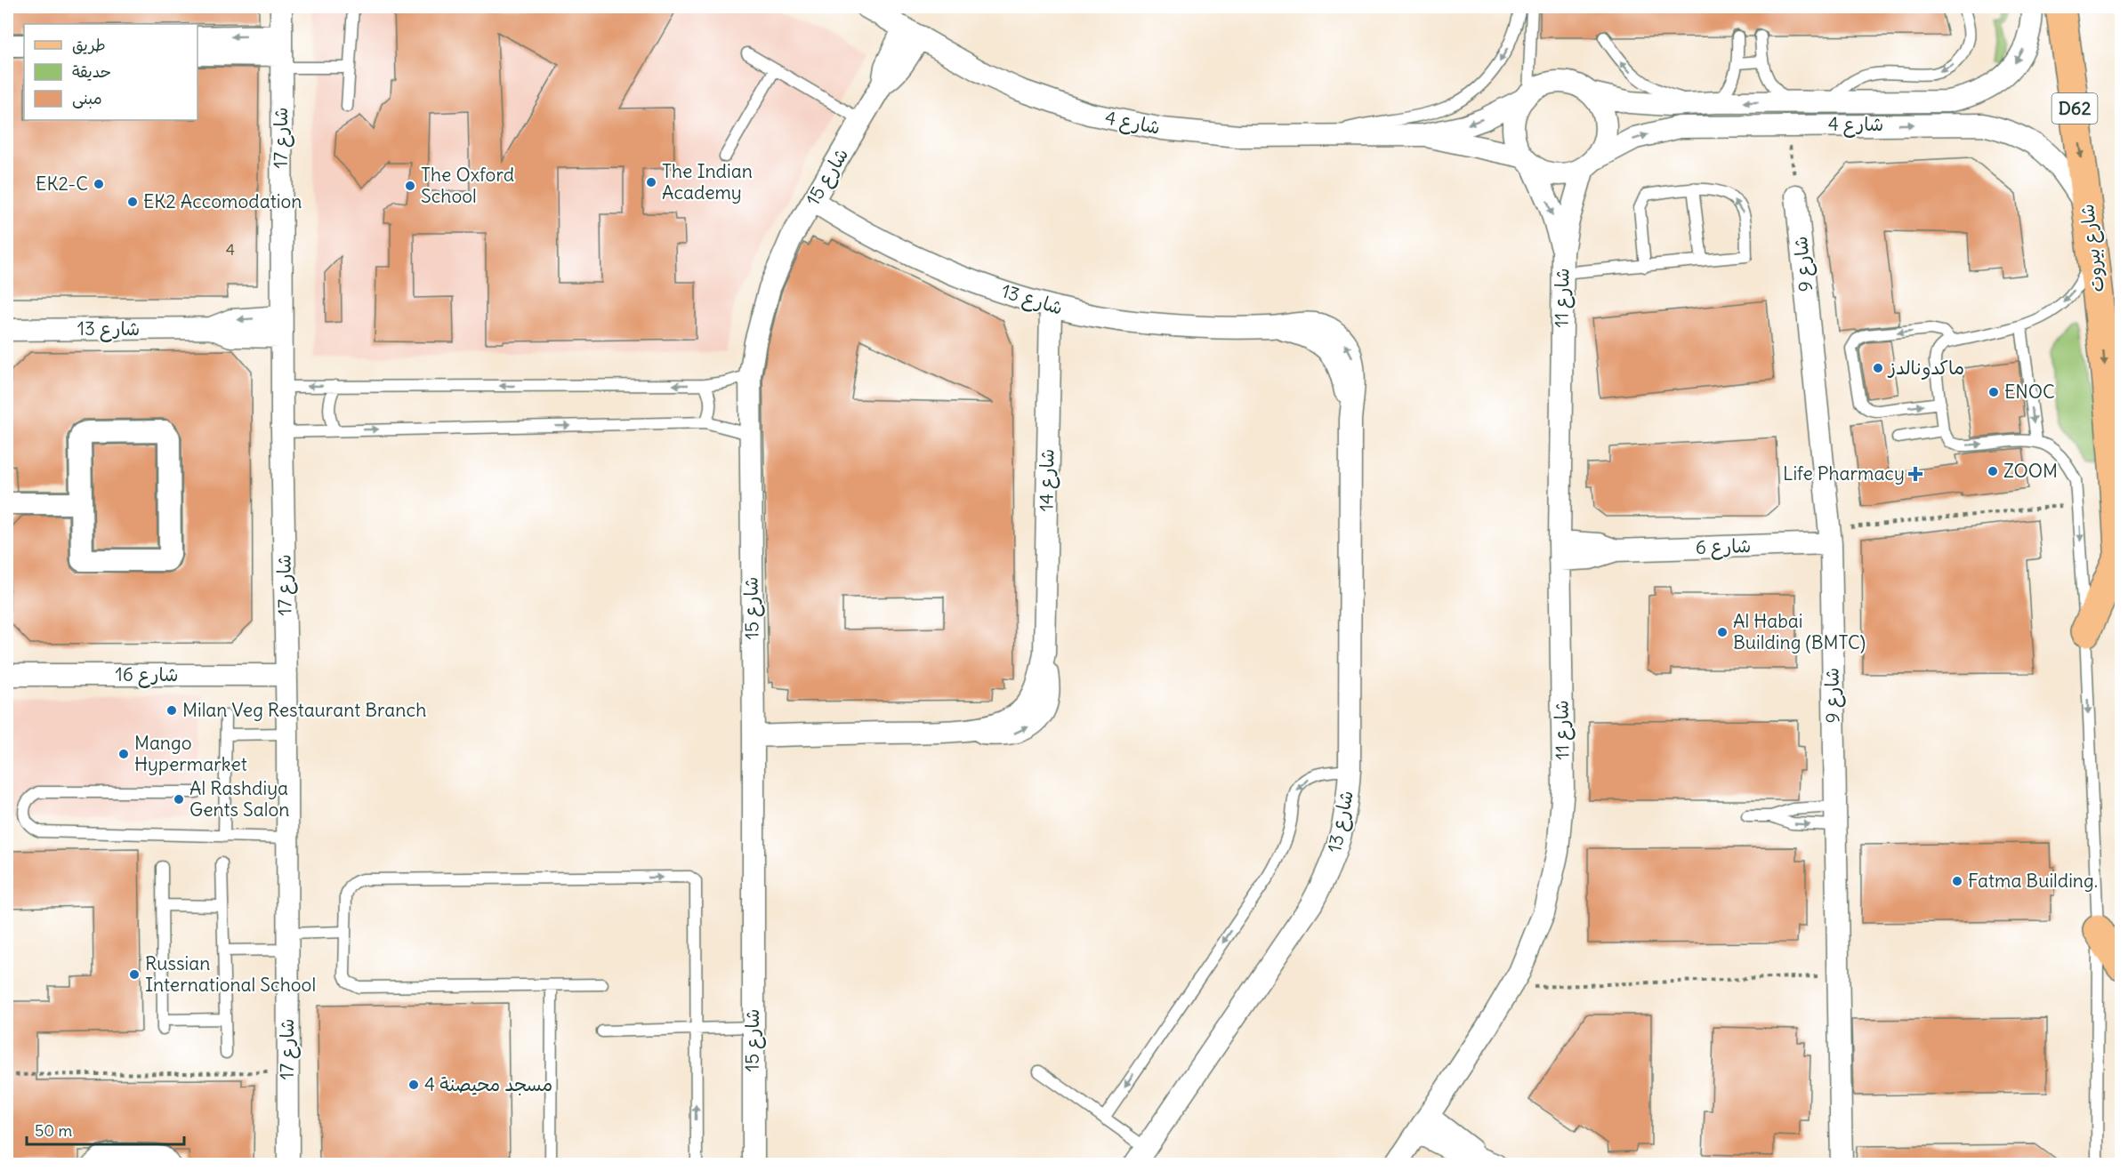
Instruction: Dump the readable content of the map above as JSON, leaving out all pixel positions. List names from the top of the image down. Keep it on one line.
{"streets":{"main road":["D62","شارع بيروت"],"street":["شارع 4","شارع 17","شارع 15","شارع 9","شارع 11","شارع 13","شارع 14","شارع 6","شارع 16"]},"crossings":[["شارع 4","شارع 15"],["شارع 4","شارع بيروت"],["شارع 4","شارع 11"],["شارع 17","شارع 13"],["شارع 17","شارع 16"],["شارع 15","شارع 13"],["شارع 15","شارع 14"],["شارع 9","شارع 6"],["شارع 11","شارع 6"],["شارع 13","شارع 14"]],"one_way":["شارع بيروت"],"places":{"other":["The Indian Academy","EK2-C","The Oxford School","EK2 Accomodation","ماكدونالدز","ENOC","ZOOM","Al Habai Building (BMTC)","Milan Veg Restaurant Branch","Mango Hypermarket","Al Rashdiya Gents Salon","Fatma Building.","Russian International School","مسجد محيصنة 4"],"health":["Life Pharmacy"]},"house_numbers":["4"],"legend":["طريق","حديقة","مبنى"],"scale_bar":"50 m"}
